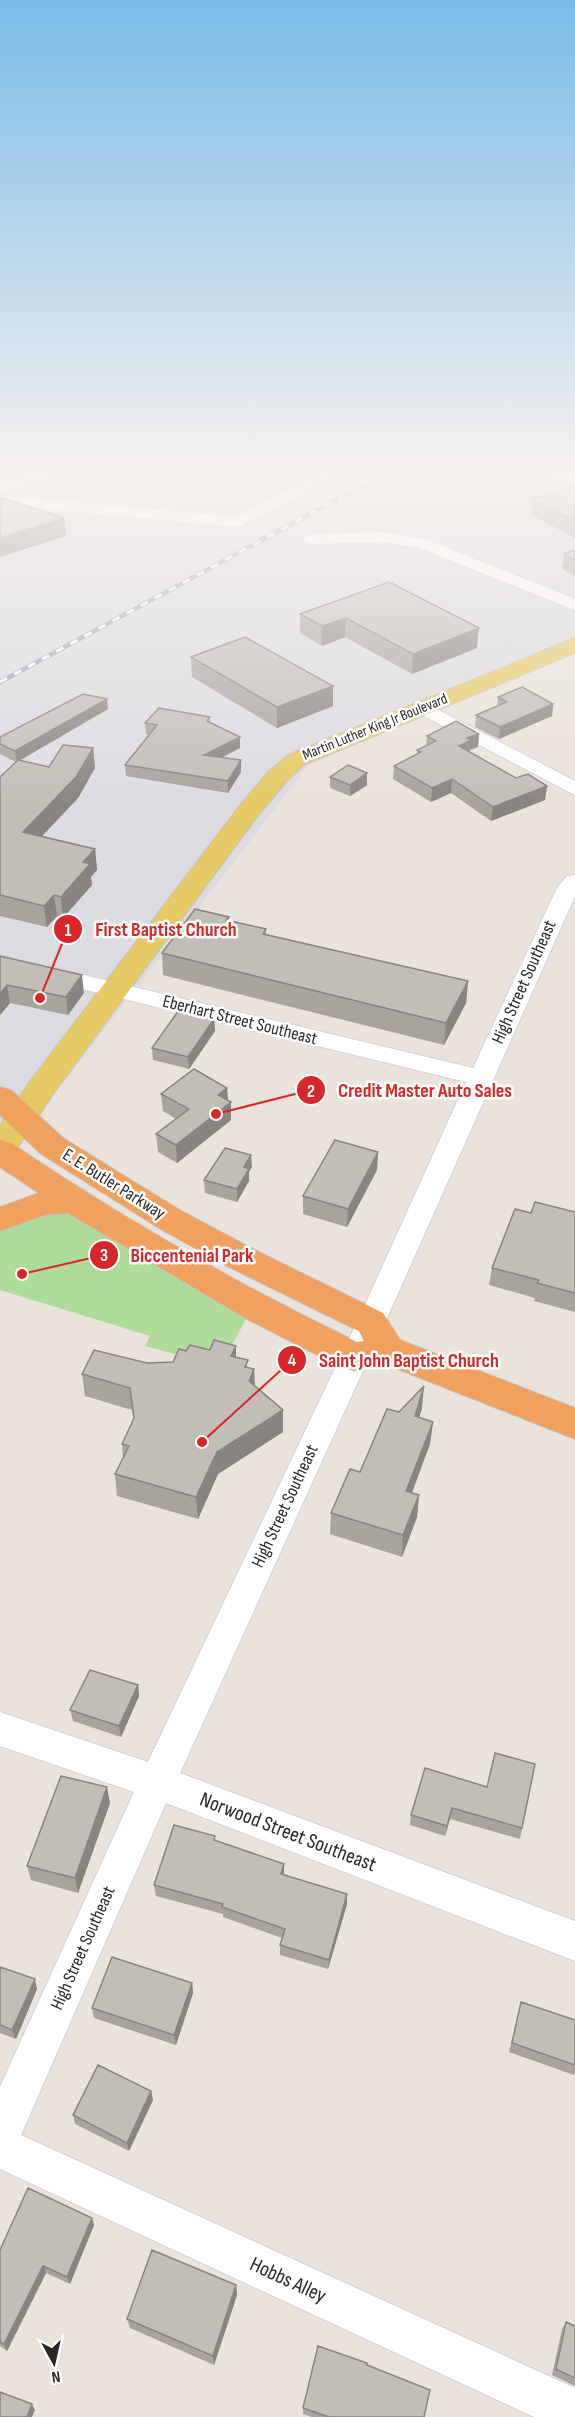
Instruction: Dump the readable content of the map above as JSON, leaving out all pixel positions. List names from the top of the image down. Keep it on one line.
{"streets":{"highway":["E. E. Butler Parkway"],"main road":["Martin Luther King Jr Boulevard"],"street":["High Street Southeast","Eberhart Street Southeast","Norwood Street Southeast","Hobbs Alley"]},"crossings":[["Martin Luther King Jr Boulevard","Eberhart Street Southeast"],["Martin Luther King Jr Boulevard","E. E. Butler Parkway"],["High Street Southeast","Eberhart Street Southeast"],["High Street Southeast","E. E. Butler Parkway"],["High Street Southeast","Norwood Street Southeast"]],"places":["First Baptist Church","Credit Master Auto Sales","Biccentenial Park","Saint John Baptist Church"],"north":"bottom"}
